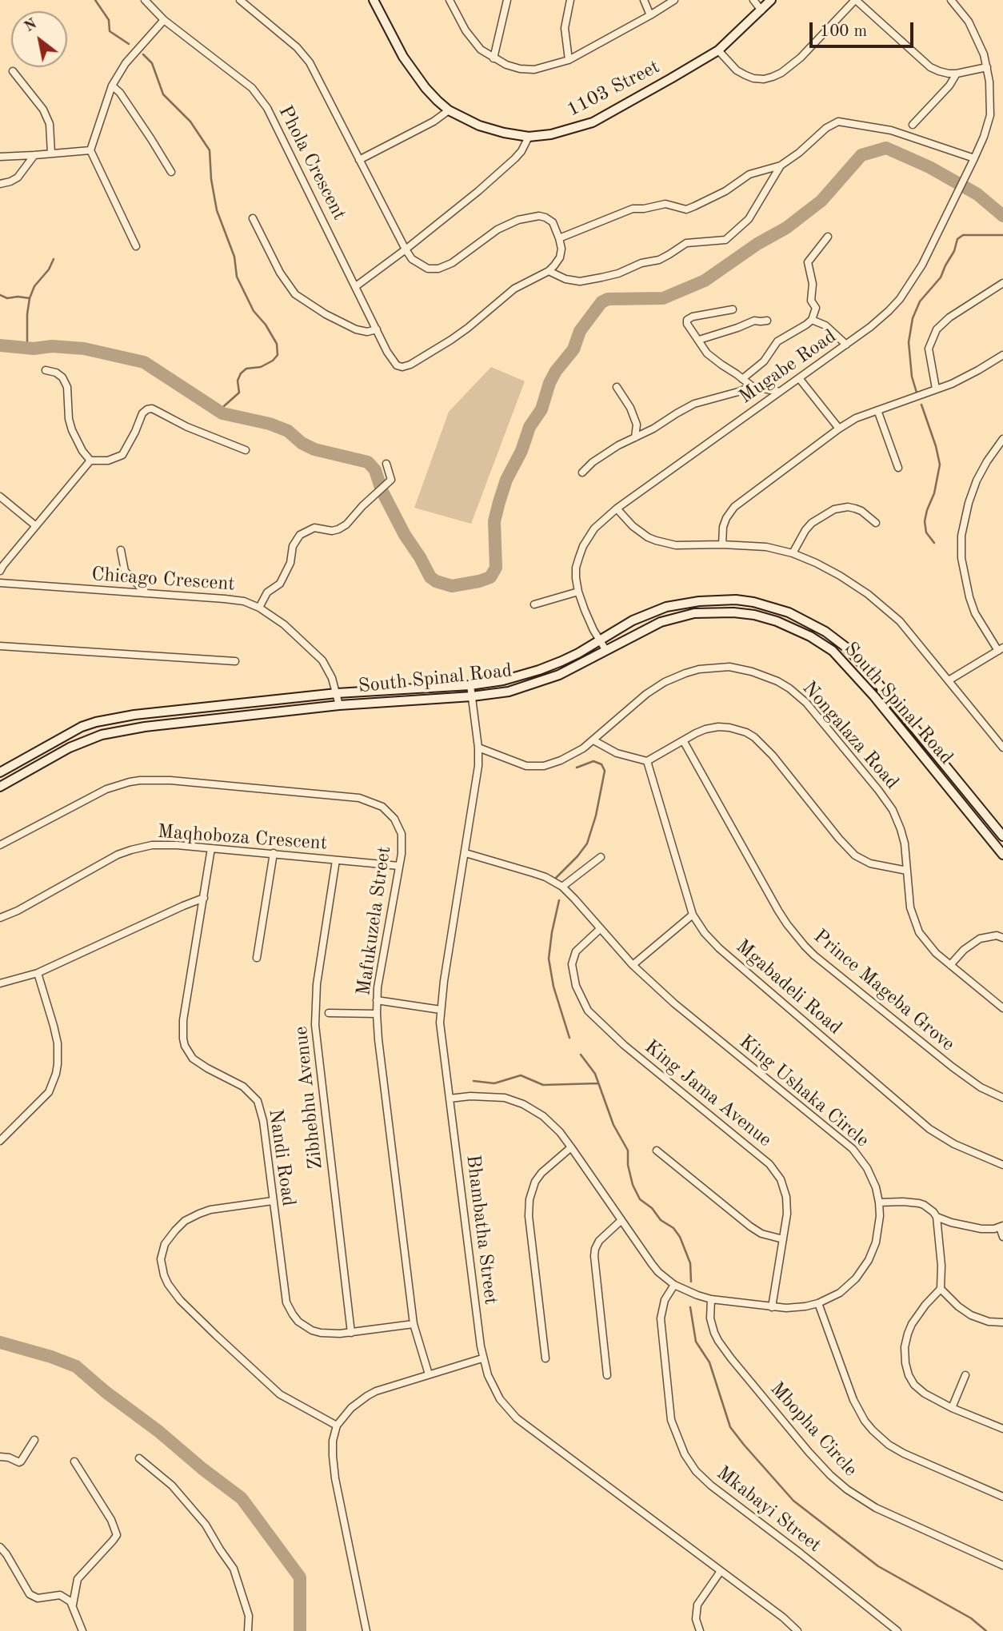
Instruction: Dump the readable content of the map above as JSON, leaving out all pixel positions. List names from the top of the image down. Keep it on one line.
{"streets":{"street":["1103 Street","Phola Crescent","Mugabe Road","Chicago Crescent","South Spinal Road","Nongalaza Road","Maqhoboza Crescent","Mafukuzela Street","Mgabadeli Road","Prince Mageba Grove","King Ushaka Circle","King Jama Avenue","Zibhebhu Avenue","Nandi Road","Bhambatha Street","Mbopha Circle","Mkabayi Street"]},"crossings":[["Mugabe Road","South Spinal Road"],["Chicago Crescent","South Spinal Road"],["South Spinal Road","Bhambatha Street"],["Nongalaza Road","Bhambatha Street"],["Maqhoboza Crescent","Mafukuzela Street"],["Maqhoboza Crescent","Zibhebhu Avenue"],["Maqhoboza Crescent","Nandi Road"],["Mafukuzela Street","Nandi Road"],["King Ushaka Circle","King Jama Avenue"],["King Ushaka Circle","Bhambatha Street"],["King Ushaka Circle","Mbopha Circle"],["King Ushaka Circle","Mkabayi Street"],["Zibhebhu Avenue","Nandi Road"]],"scale_bar":"100 m","north":"top left"}
